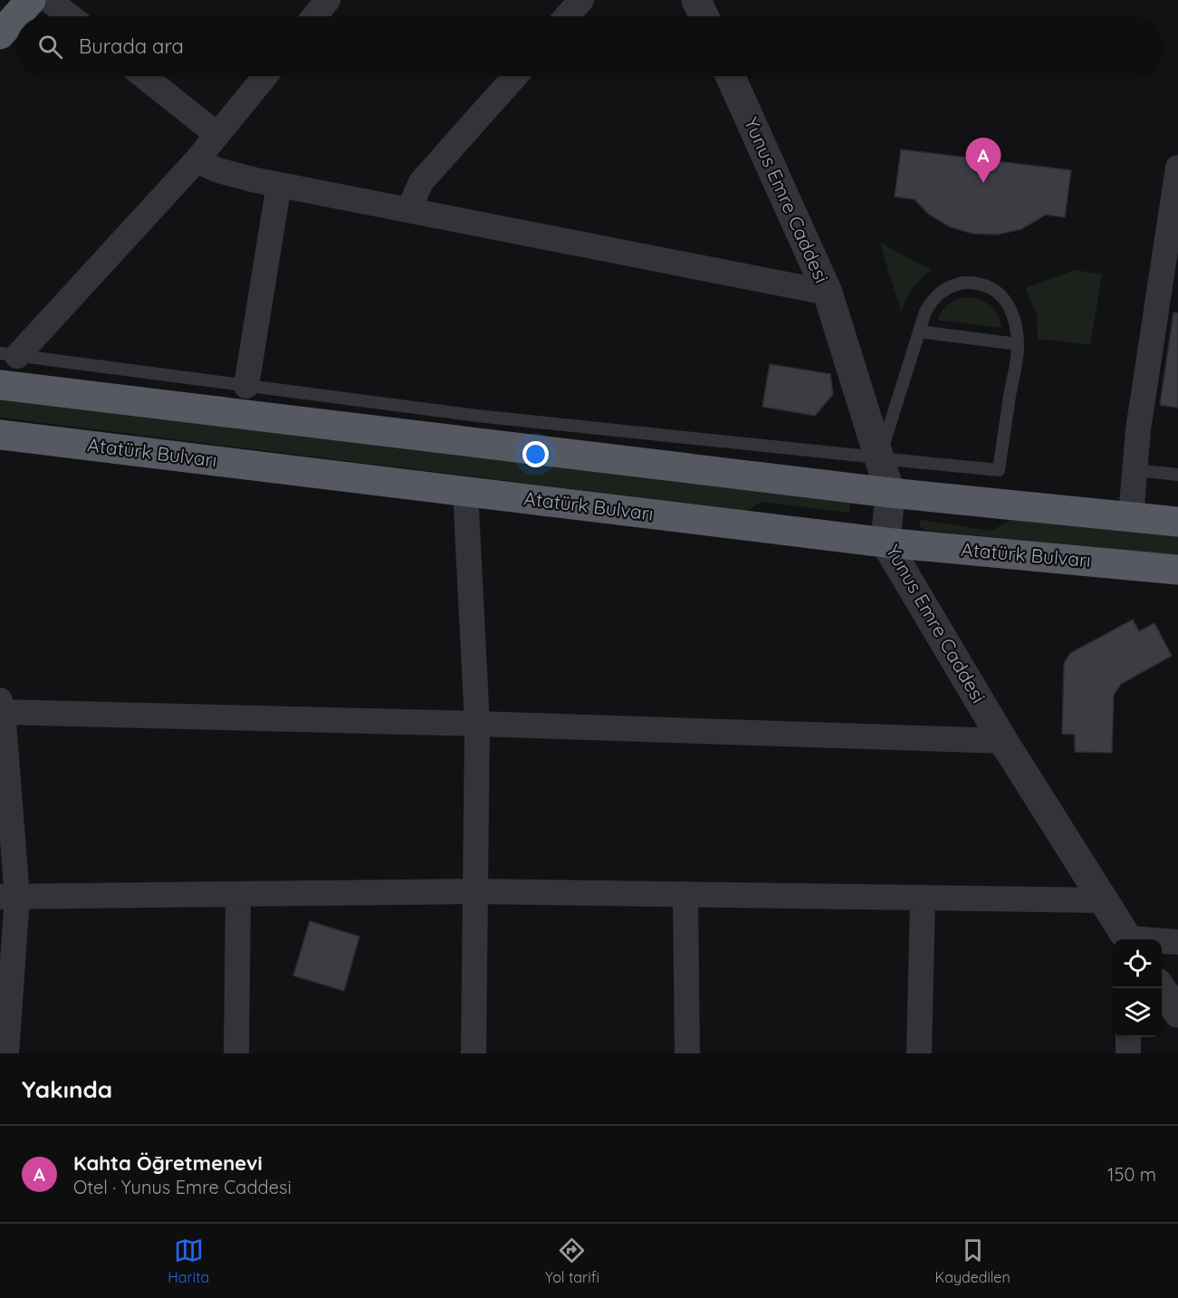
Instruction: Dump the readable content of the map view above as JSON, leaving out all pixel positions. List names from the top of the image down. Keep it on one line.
{"streets":{"highway":["Atatürk Bulvarı"],"street":["Yunus Emre Caddesi"]},"crossings":[["Yunus Emre Caddesi","Atatürk Bulvarı"]],"page":{"search":"Burada ara","pins":"A","heading":"Yakında","list":[{"mark":"A","name":"Kahta Öğretmenevi","note":"Otel · Yunus Emre Caddesi","value":"150 m"}],"nav":["Harita","Yol tarifi","Kaydedilen"]}}
